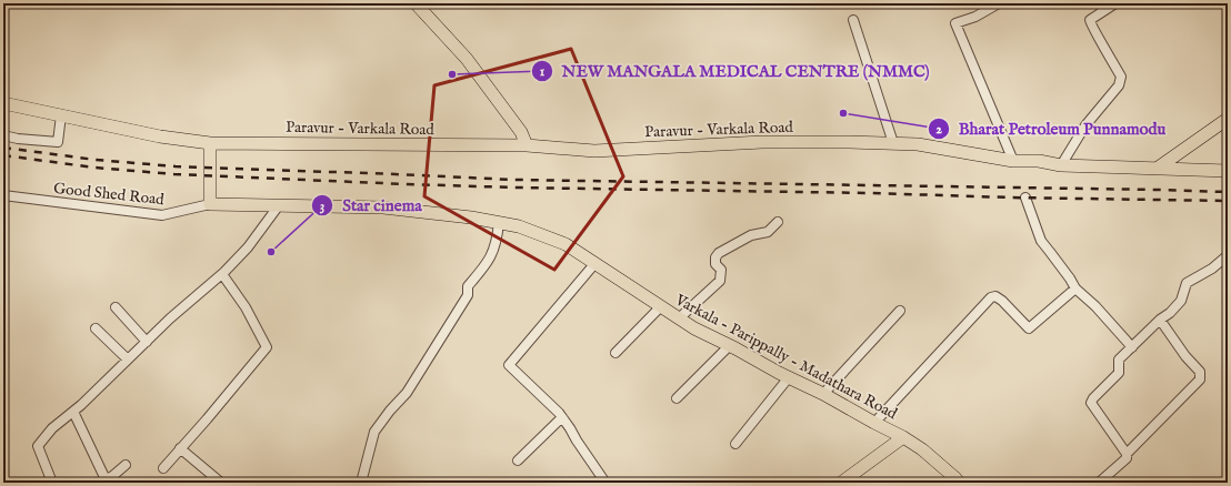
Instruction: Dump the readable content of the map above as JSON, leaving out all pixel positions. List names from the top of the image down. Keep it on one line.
{"streets":{"main road":["Paravur - Varkala Road","Varkala - Parippally - Madathara Road"],"street":["Good Shed Road"]},"crossings":[["Good Shed Road","Varkala - Parippally - Madathara Road"]],"places":["NEW MANGALA MEDICAL CENTRE (NMMC)","Bharat Petroleum Punnamodu","Star cinema"]}
